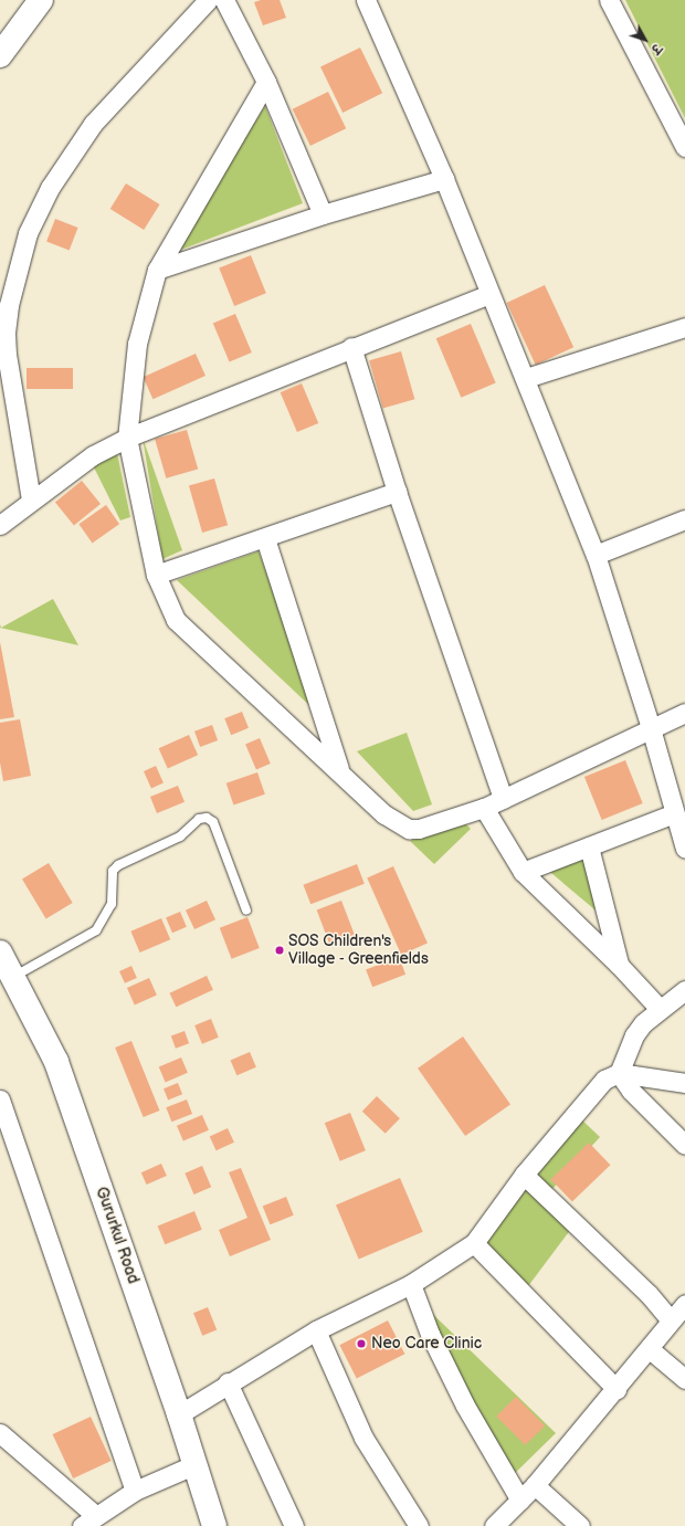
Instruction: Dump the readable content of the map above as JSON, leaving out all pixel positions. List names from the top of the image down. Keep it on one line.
{"streets":{"street":["Gururkul Road"]},"places":["SOS Children's Village - Greenfields","Neo Care Clinic"],"north":"bottom right"}
